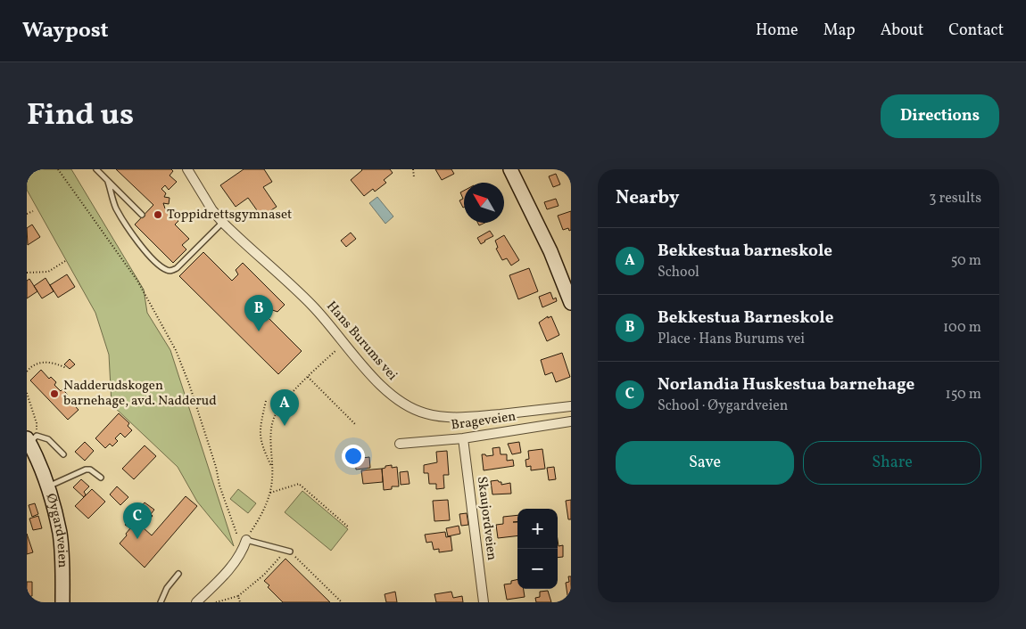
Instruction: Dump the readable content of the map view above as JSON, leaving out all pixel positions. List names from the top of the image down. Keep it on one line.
{"streets":{"street":["Hans Burums vei","Brageveien","Skaujordveien","Øygardveien"]},"crossings":[["Brageveien","Skaujordveien"]],"places":["Toppidrettsgymnaset","Nadderudskogen barnehage, avd. Nadderud"],"north":"top left","page":{"header":"Waypost","nav":["Home","Map","About","Contact"],"title":"Find us","buttons":["Directions",["Save","Share"]],"heading":["Nearby","3 results"],"list":[{"mark":"A","name":"Bekkestua barneskole","note":"School","value":"50 m"},{"mark":"B","name":"Bekkestua Barneskole","note":"Place · Hans Burums vei","value":"100 m"},{"mark":"C","name":"Norlandia Huskestua barnehage","note":"School · Øygardveien","value":"150 m"}],"pins":["B","A","C"],"map_buttons":["+","−"]}}
